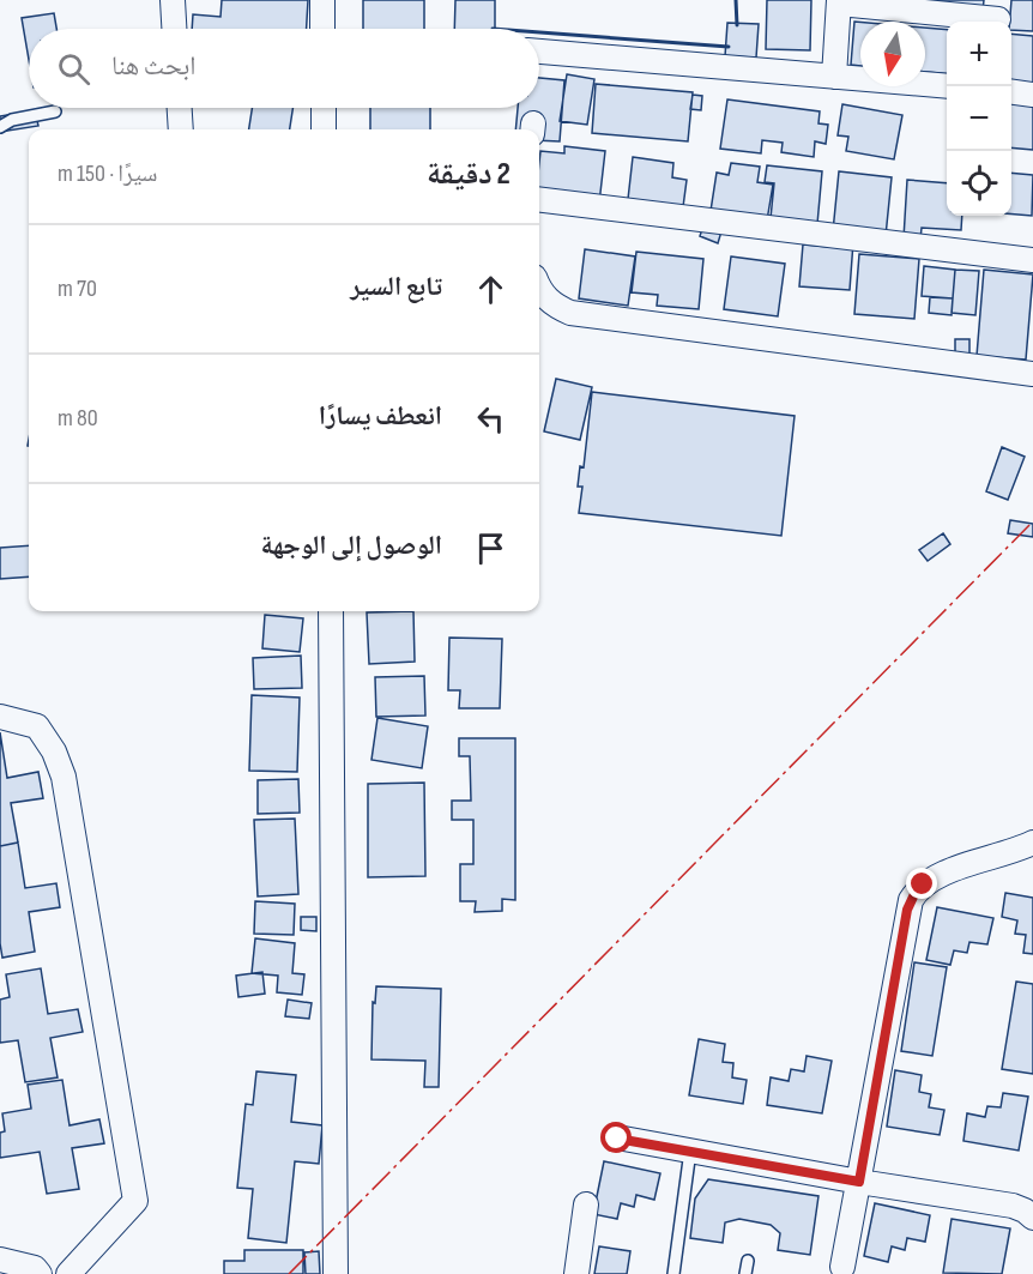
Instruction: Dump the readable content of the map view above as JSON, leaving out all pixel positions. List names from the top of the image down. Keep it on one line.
{"north":"bottom","page":{"map_buttons":["+","−"],"search":"ابحث هنا","heading":["2 دقيقة","سيرًا · 150 m"],"list":[["تابع السير","70 m"],["انعطف يسارًا","80 m"],"الوصول إلى الوجهة"]}}
